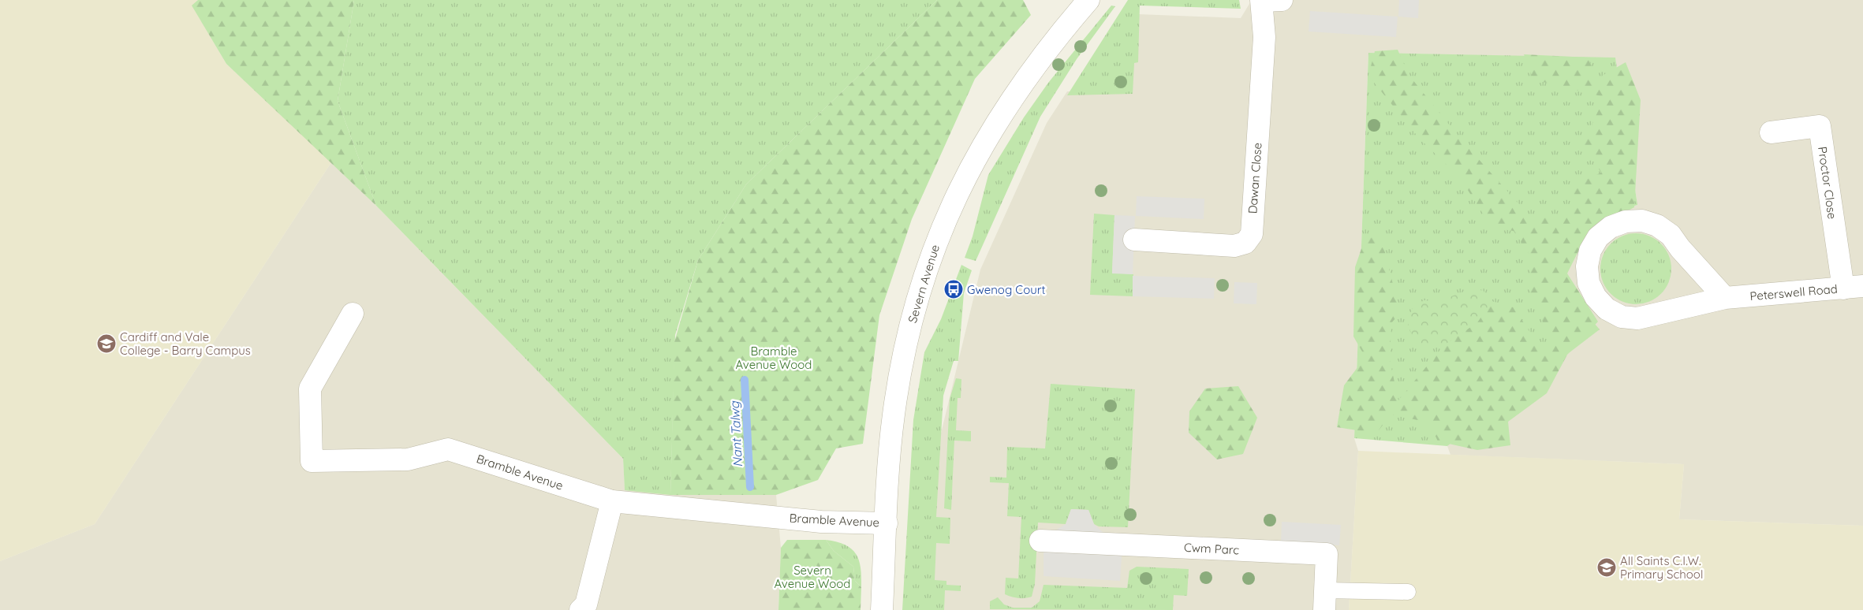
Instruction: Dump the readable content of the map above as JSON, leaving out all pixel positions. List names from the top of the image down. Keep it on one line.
{"streets":{"street":["Dawan Close","Proctor Close","Severn Avenue","Peterswell Road","Bramble Avenue","Cwm Parc"]},"crossings":[["Proctor Close","Peterswell Road"],["Severn Avenue","Bramble Avenue"]],"water":["Nant Talwg"],"parks":["Bramble Avenue Wood","Severn Avenue Wood"],"places":{"bus stop":["Gwenog Court"],"school or university":["Cardiff and Vale College - Barry Campus","All Saints C.I.W. Primary School"]}}
